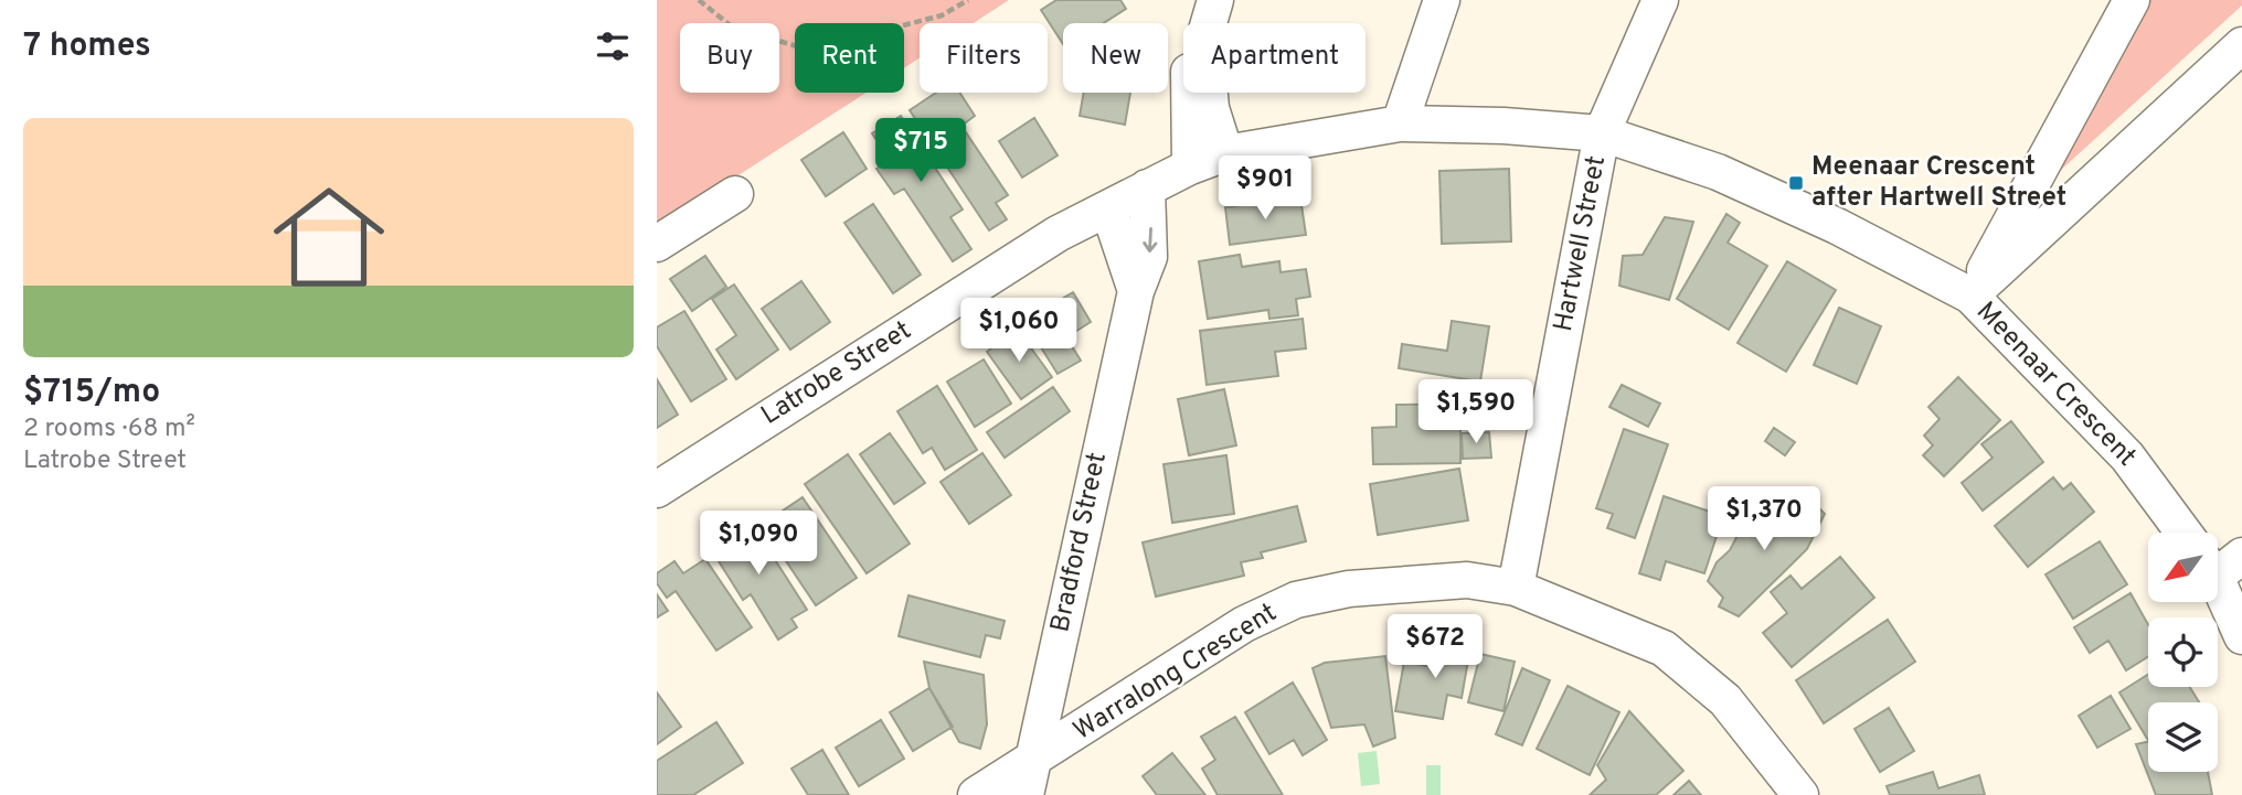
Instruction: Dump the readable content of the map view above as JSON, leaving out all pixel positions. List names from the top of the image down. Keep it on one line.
{"streets":{"street":["Hartwell Street","Latrobe Street","Meenaar Crescent","Bradford Street","Warralong Crescent"]},"crossings":[["Hartwell Street","Meenaar Crescent"],["Hartwell Street","Warralong Crescent"],["Latrobe Street","Meenaar Crescent"],["Meenaar Crescent","Bradford Street"],["Bradford Street","Warralong Crescent"]],"places":{"transit":["Meenaar Crescent after Hartwell Street"]},"north":"bottom left","page":{"heading":"7 homes","chip":["Buy","Rent","Filters","New","Apartment"],"list":[{"name":"$715/mo","note":"2 rooms · 68 m² · Latrobe Street"}],"price":["$715","$901","$1,060","$1,590","$1,370","$1,090","$672"]}}
